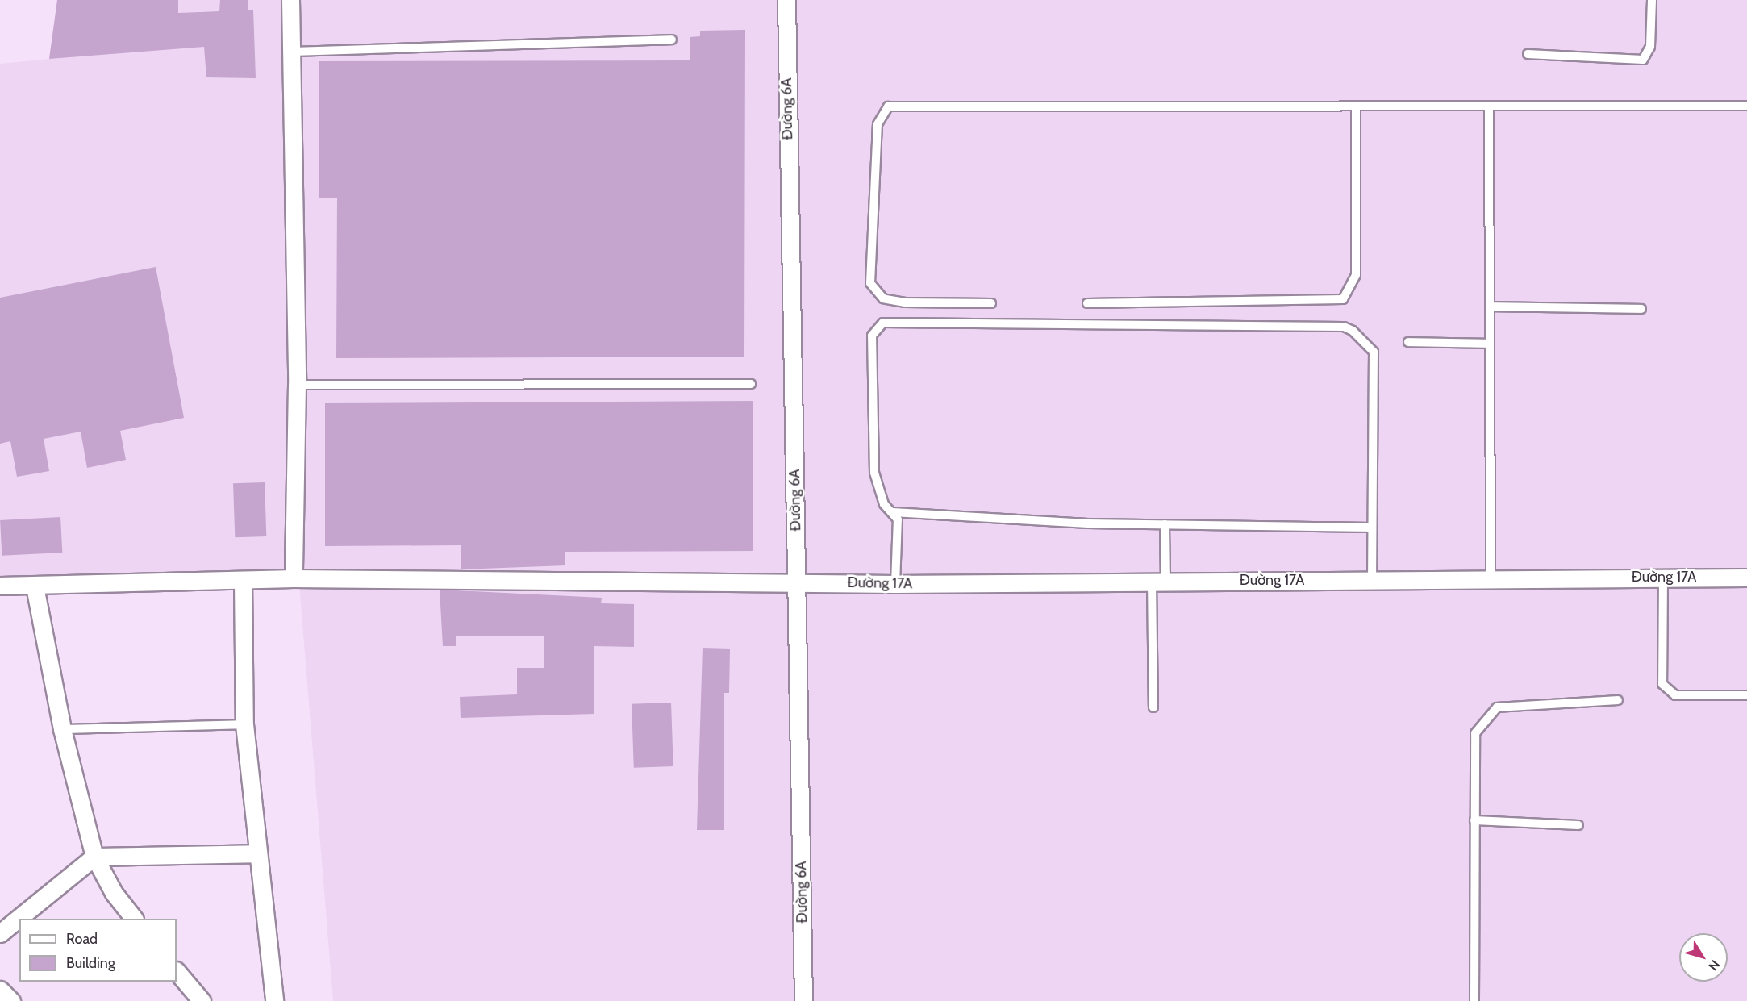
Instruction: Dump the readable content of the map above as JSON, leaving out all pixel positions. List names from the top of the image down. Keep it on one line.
{"streets":{"street":["Đường 6A","Đường 17A"]},"crossings":[["Đường 6A","Đường 17A"]],"legend":["Road","Building"],"north":"bottom right"}
